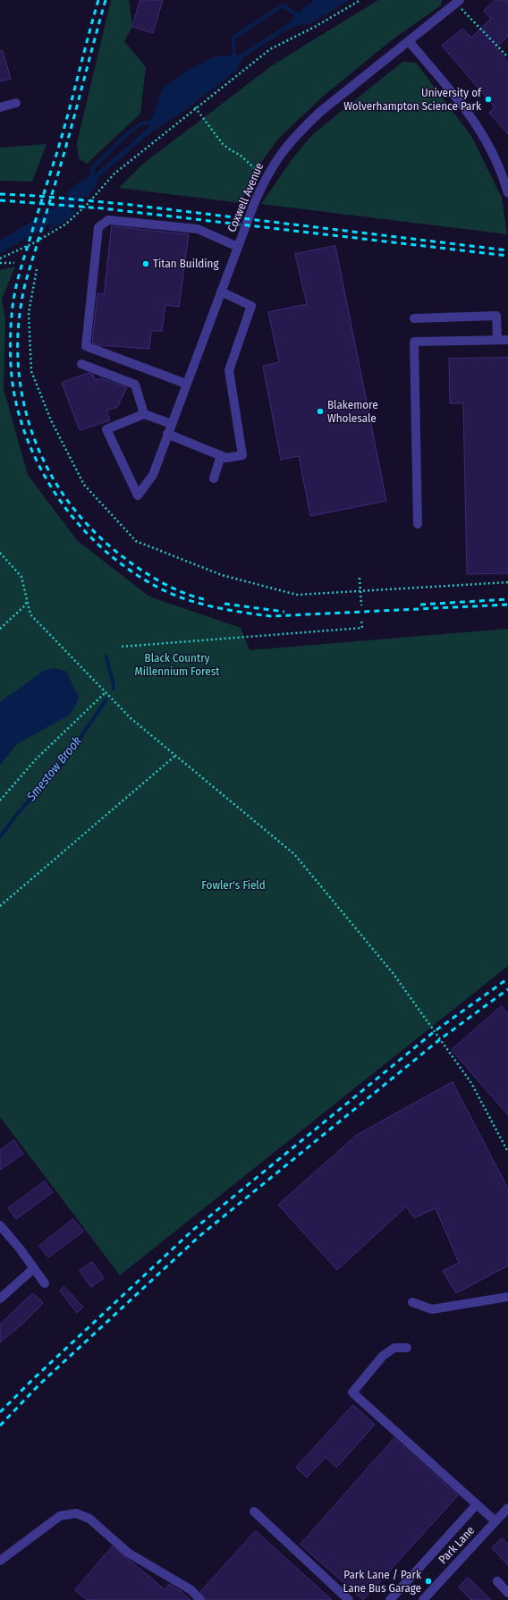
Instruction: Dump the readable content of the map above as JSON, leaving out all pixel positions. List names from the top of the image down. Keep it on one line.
{"streets":{"street":["Coxwell Avenue","Park Lane"]},"water":["Smestow Brook"],"parks":["Black Country Millennium Forest","Fowler's Field"],"places":["University of Wolverhampton Science Park","Titan Building","Blakemore Wholesale","Park Lane / Park Lane Bus Garage"]}
